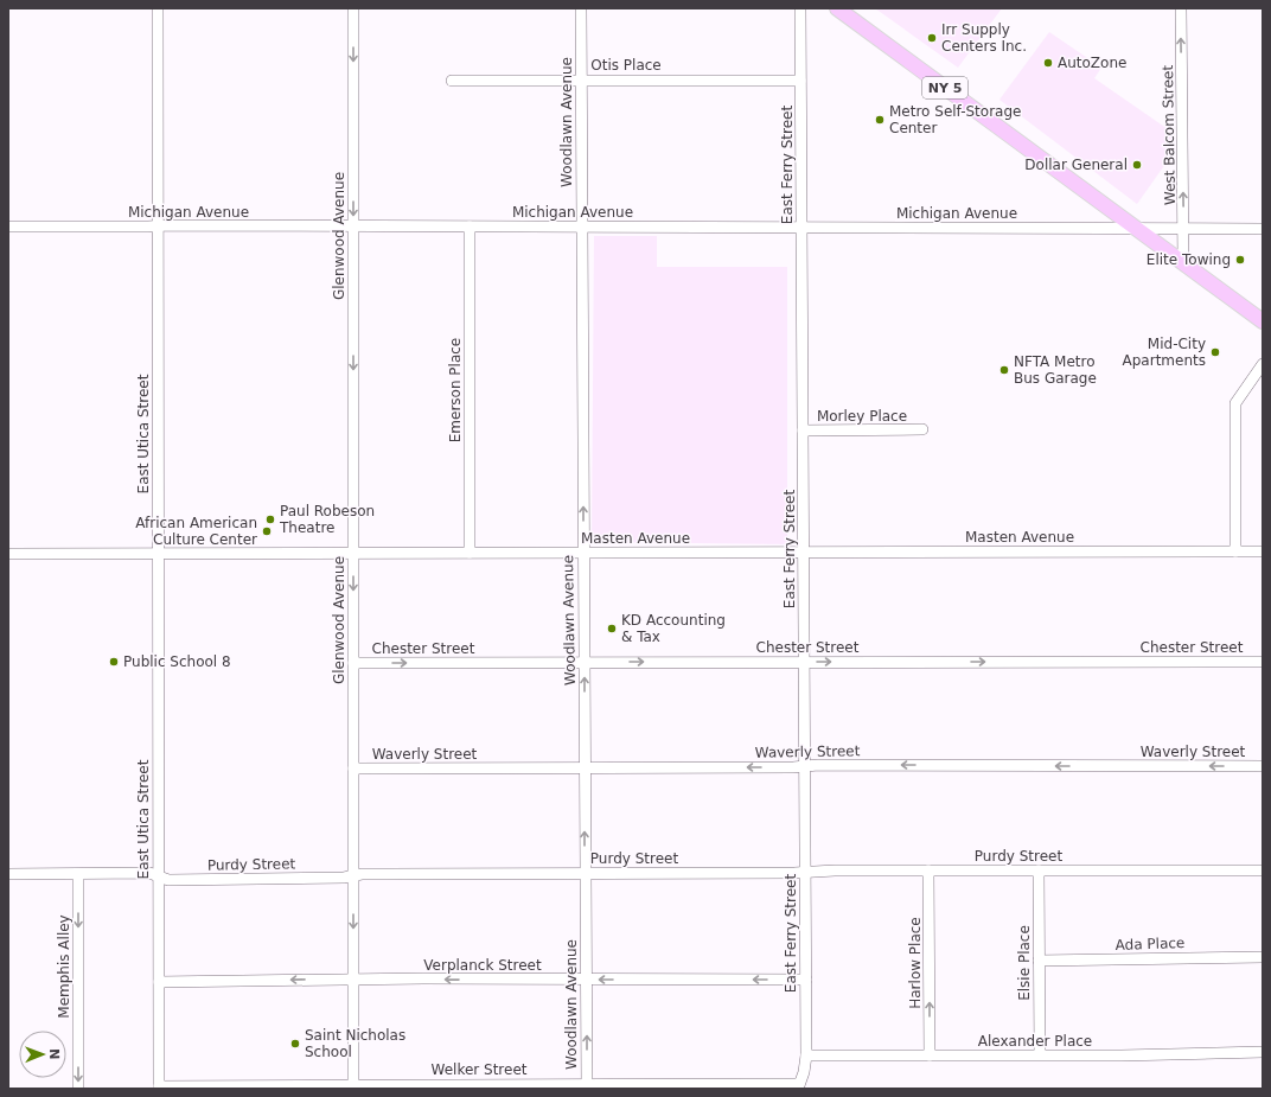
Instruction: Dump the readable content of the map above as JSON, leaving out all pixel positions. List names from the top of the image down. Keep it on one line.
{"streets":{"main road":["NY 5"],"street":["Otis Place","Woodlawn Avenue","West Balcom Street","East Ferry Street","Michigan Avenue","Glenwood Avenue","Emerson Place","Morley Place","East Utica Street","Masten Avenue","Chester Street","Waverly Street","Purdy Street","Ada Place","Harlow Place","Elsie Place","Verplanck Street","Memphis Alley","Alexander Place","Welker Street"]},"crossings":[["Otis Place","Woodlawn Avenue"],["Otis Place","East Ferry Street"],["NY 5","West Balcom Street"],["NY 5","Michigan Avenue"],["Woodlawn Avenue","Michigan Avenue"],["Woodlawn Avenue","Masten Avenue"],["Woodlawn Avenue","Chester Street"],["Woodlawn Avenue","Waverly Street"],["Woodlawn Avenue","Purdy Street"],["Woodlawn Avenue","Verplanck Street"],["Woodlawn Avenue","Welker Street"],["West Balcom Street","Michigan Avenue"],["East Ferry Street","Michigan Avenue"],["East Ferry Street","Morley Place"],["East Ferry Street","Masten Avenue"],["East Ferry Street","Chester Street"],["East Ferry Street","Waverly Street"],["East Ferry Street","Purdy Street"],["East Ferry Street","Verplanck Street"],["East Ferry Street","Alexander Place"],["East Ferry Street","Welker Street"],["Michigan Avenue","Glenwood Avenue"],["Michigan Avenue","Emerson Place"],["Michigan Avenue","East Utica Street"],["Glenwood Avenue","Masten Avenue"],["Glenwood Avenue","Chester Street"],["Glenwood Avenue","Waverly Street"],["Glenwood Avenue","Purdy Street"],["Glenwood Avenue","Verplanck Street"],["Glenwood Avenue","Welker Street"],["Emerson Place","Masten Avenue"],["East Utica Street","Masten Avenue"],["East Utica Street","Purdy Street"],["East Utica Street","Verplanck Street"],["East Utica Street","Welker Street"],["Purdy Street","Harlow Place"],["Purdy Street","Elsie Place"],["Purdy Street","Memphis Alley"],["Ada Place","Elsie Place"],["Harlow Place","Alexander Place"],["Elsie Place","Alexander Place"]],"one_way":["Woodlawn Avenue","West Balcom Street","Glenwood Avenue","Chester Street","Waverly Street","Harlow Place","Verplanck Street","Memphis Alley"],"places":["Irr Supply Centers Inc.","AutoZone","Metro Self-Storage Center","Dollar General","Elite Towing","Mid-City Apartments","NFTA Metro Bus Garage","Paul Robeson Theatre","African American Culture Center","KD Accounting & Tax","Public School 8","Saint Nicholas School"],"north":"right"}
